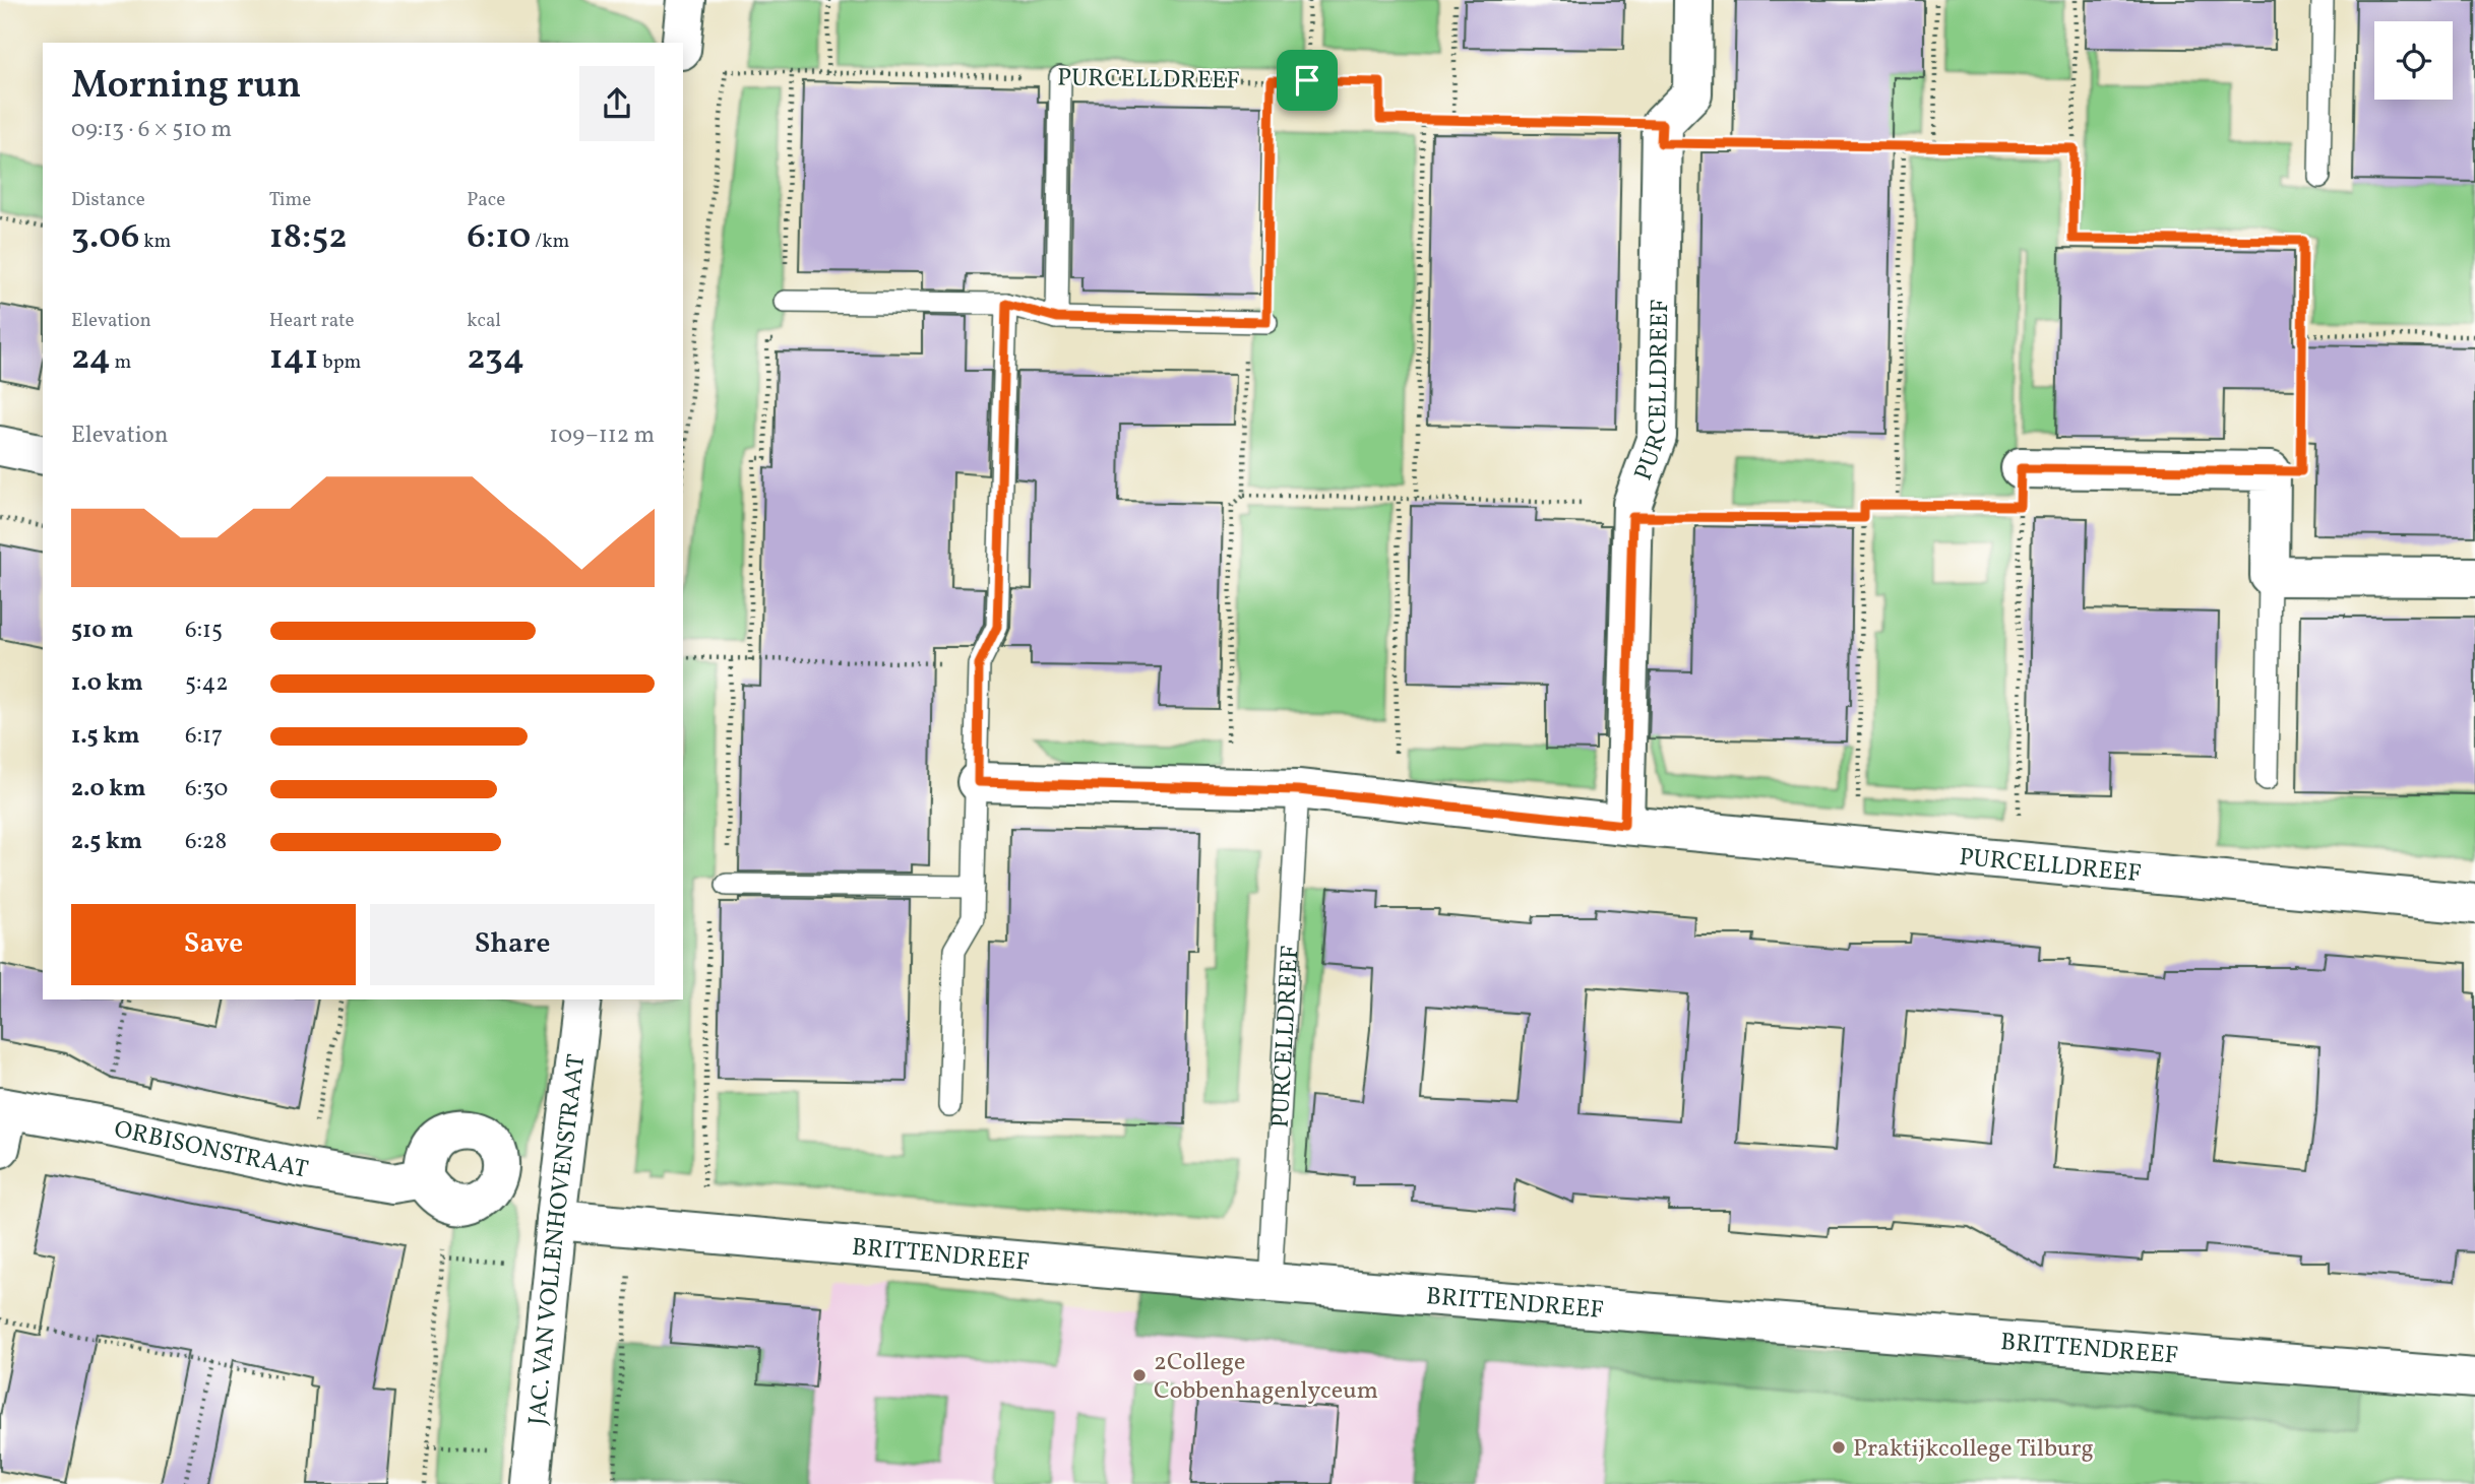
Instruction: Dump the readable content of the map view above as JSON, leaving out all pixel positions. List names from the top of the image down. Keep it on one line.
{"streets":{"street":["PURCELLDREEF","ORBISONSTRAAT","JAC. VAN VOLLENHOVENSTRAAT","BRITTENDREEF"]},"crossings":[["PURCELLDREEF","BRITTENDREEF"],["JAC. VAN VOLLENHOVENSTRAAT","BRITTENDREEF"]],"places":["2College Cobbenhagenlyceum","Praktijkcollege Tilburg"],"page":{"heading":["Morning run","09:13 · 6 × 510 m"],"stats":[["Distance","3.06 km"],["Time","18:52"],["Pace","6:10 /km"],["Elevation","24 m"],["Heart rate","141 bpm"],["kcal","234"]],"chart":["Elevation","109–112 m"],"list":[{"name":"510 m","note":"6:15"},{"name":"1.0 km","note":"5:42"},{"name":"1.5 km","note":"6:17"},{"name":"2.0 km","note":"6:30"},{"name":"2.5 km","note":"6:28"}],"buttons":["Save","Share"]}}
